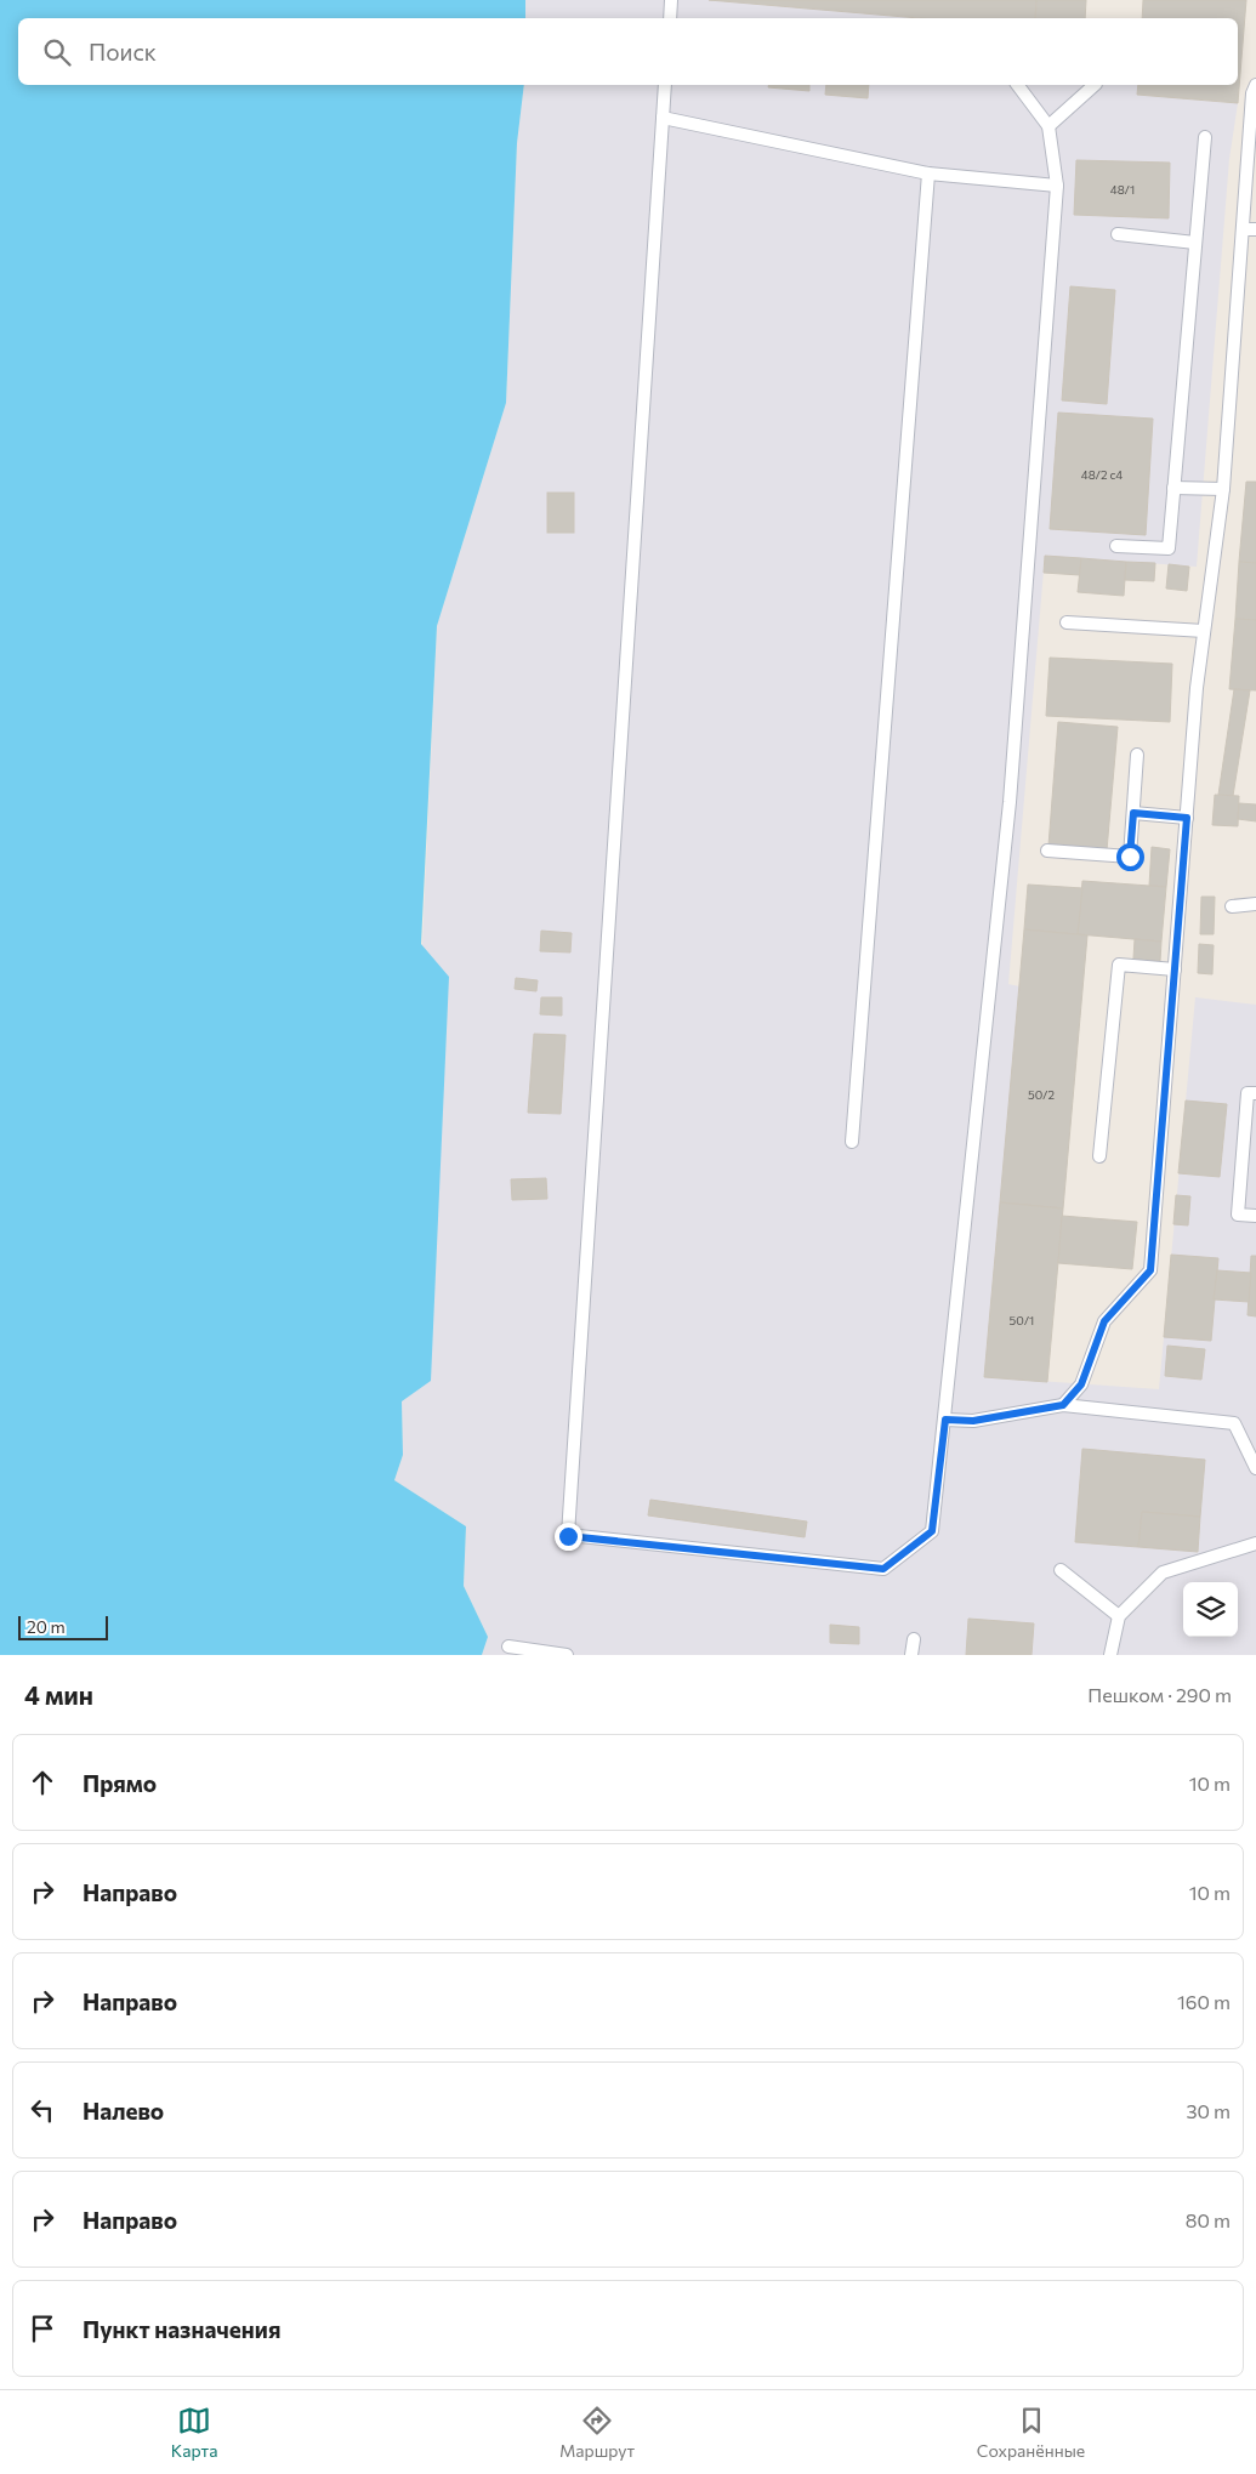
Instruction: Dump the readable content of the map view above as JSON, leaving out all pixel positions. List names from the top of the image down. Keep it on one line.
{"house_numbers":["48/1","48/2 с4","50/2","50/1"],"scale_bar":"20 m","page":{"search":"Поиск","scale":"20 m","heading":["4 мин","Пешком · 290 m"],"list":[["Прямо","10 m"],["Направо","10 m"],["Направо","160 m"],["Налево","30 m"],["Направо","80 m"],"Пункт назначения"],"nav":["Карта","Маршрут","Сохранённые"]}}
